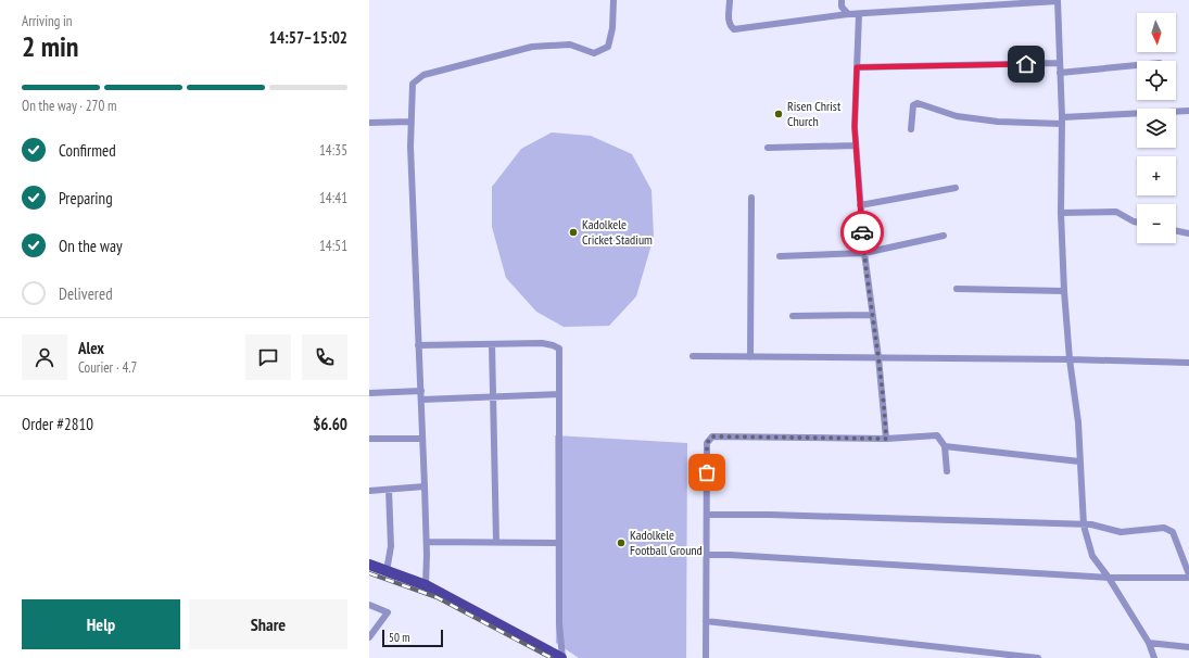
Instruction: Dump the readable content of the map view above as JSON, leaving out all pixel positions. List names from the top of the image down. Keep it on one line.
{"places":["Risen Christ Church","Kadolkele Cricket Stadium","Kadolkele Football Ground"],"scale_bar":"50 m","north":"bottom","page":{"heading":["2 min","Arriving in","14:57–15:02"],"panel":["Alex","Courier · 4.7","Order #2810","$6.60"],"map_buttons":["+","−"],"bar":"On the way · 270 m","list":[["Confirmed","14:35"],["Preparing","14:41"],["On the way","14:51"],"Delivered"],"buttons":["Help","Share"],"scale":"50 m"}}
